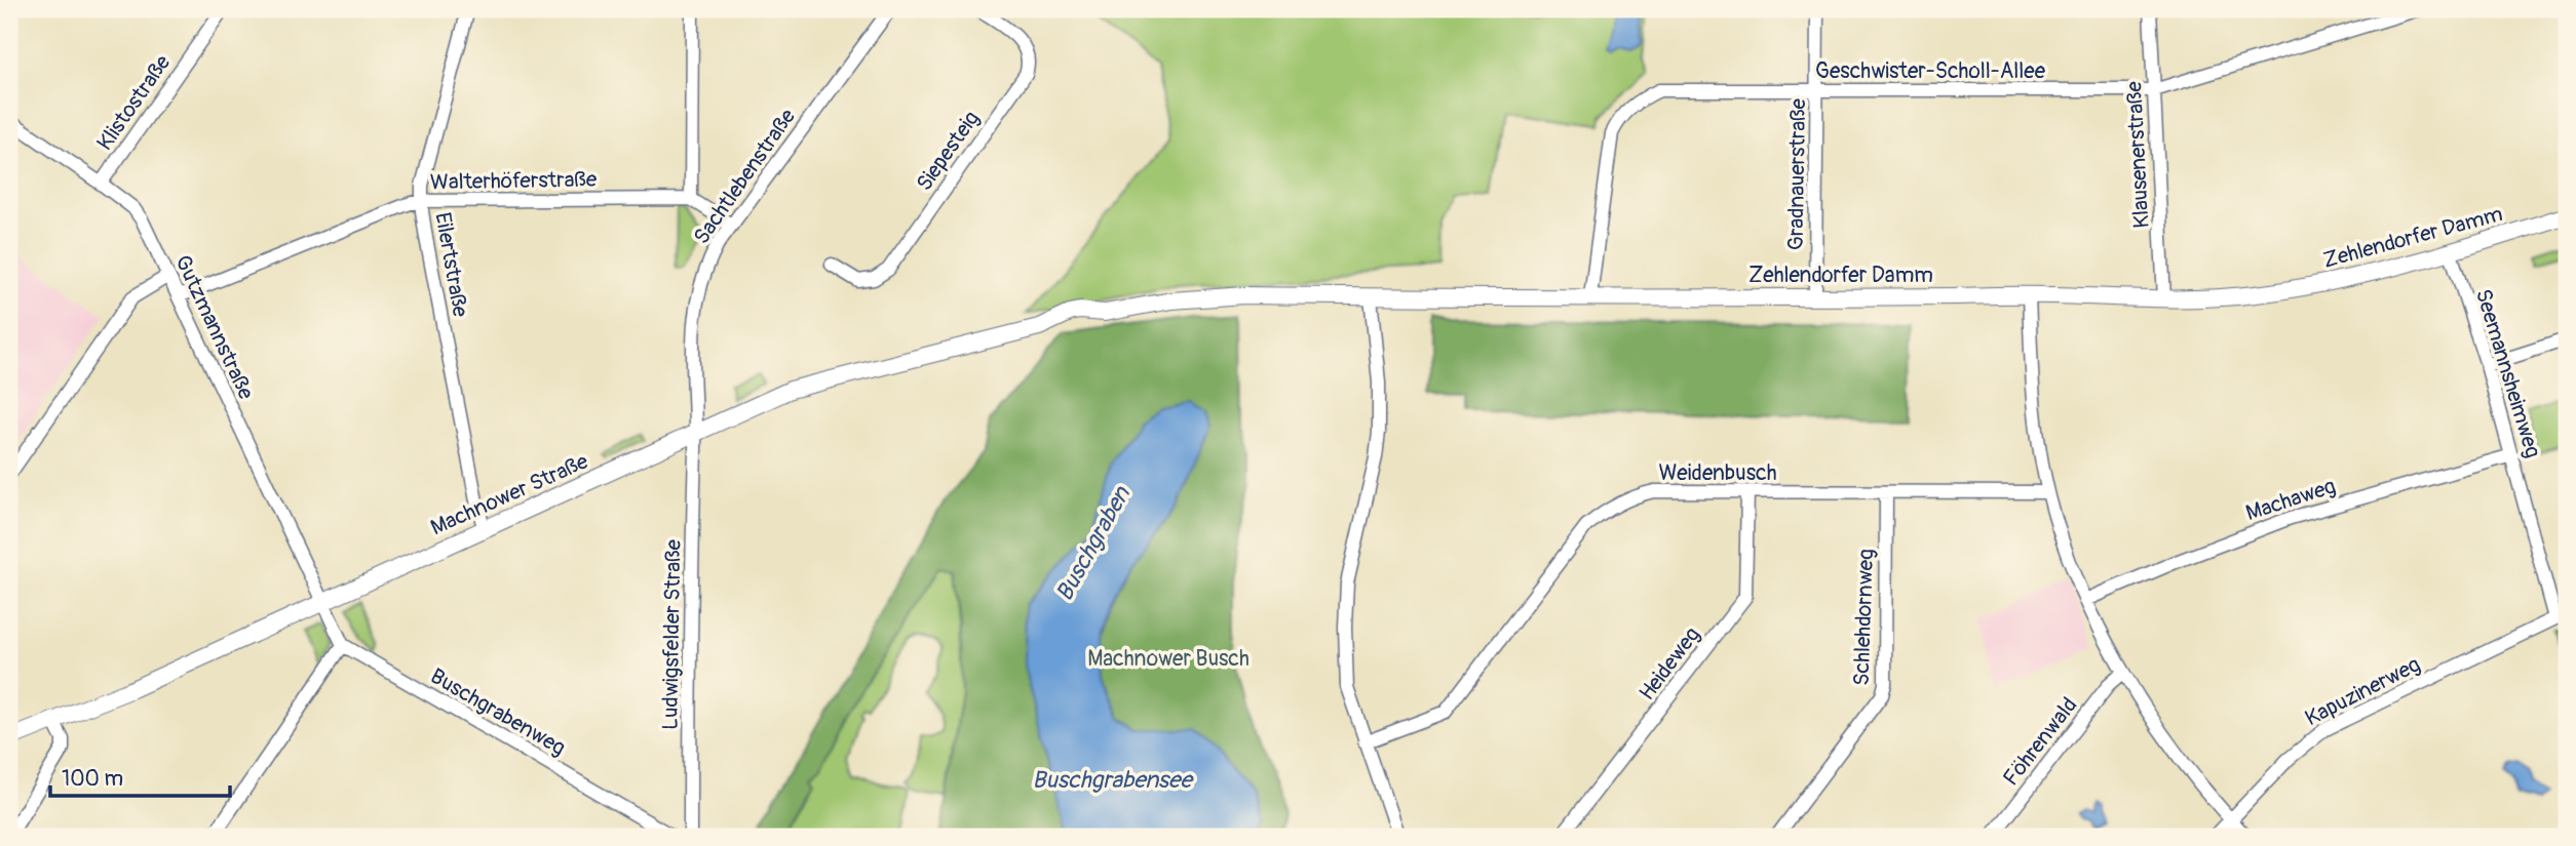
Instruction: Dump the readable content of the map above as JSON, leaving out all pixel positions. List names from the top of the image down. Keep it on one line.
{"streets":{"main road":["Zehlendorfer Damm","Machnower Straße"],"street":["Geschwister-Scholl-Allee","Klistostraße","Siepesteig","Klausenerstraße","Gradnauerstraße","Sachtlebenstraße","Walterhöferstraße","Eilertstraße","Gutzmannstraße","Seemannsheimweg","Weidenbusch","Machaweg","Schlehdornweg","Ludwigsfelder Straße","Heideweg","Kapuzinerweg","Buschgrabenweg","Föhrenwald"]},"crossings":[["Geschwister-Scholl-Allee","Klausenerstraße"],["Geschwister-Scholl-Allee","Gradnauerstraße"],["Geschwister-Scholl-Allee","Zehlendorfer Damm"],["Klistostraße","Gutzmannstraße"],["Klausenerstraße","Zehlendorfer Damm"],["Gradnauerstraße","Zehlendorfer Damm"],["Sachtlebenstraße","Machnower Straße"],["Sachtlebenstraße","Ludwigsfelder Straße"],["Walterhöferstraße","Eilertstraße"],["Walterhöferstraße","Gutzmannstraße"],["Zehlendorfer Damm","Seemannsheimweg"],["Zehlendorfer Damm","Machnower Straße"],["Eilertstraße","Machnower Straße"],["Gutzmannstraße","Machnower Straße"],["Seemannsheimweg","Machaweg"],["Seemannsheimweg","Kapuzinerweg"],["Weidenbusch","Schlehdornweg"],["Weidenbusch","Heideweg"],["Machnower Straße","Ludwigsfelder Straße"]],"water":["Buschgraben","Buschgrabensee"],"parks":["Machnower Busch"],"scale_bar":"100 m"}
